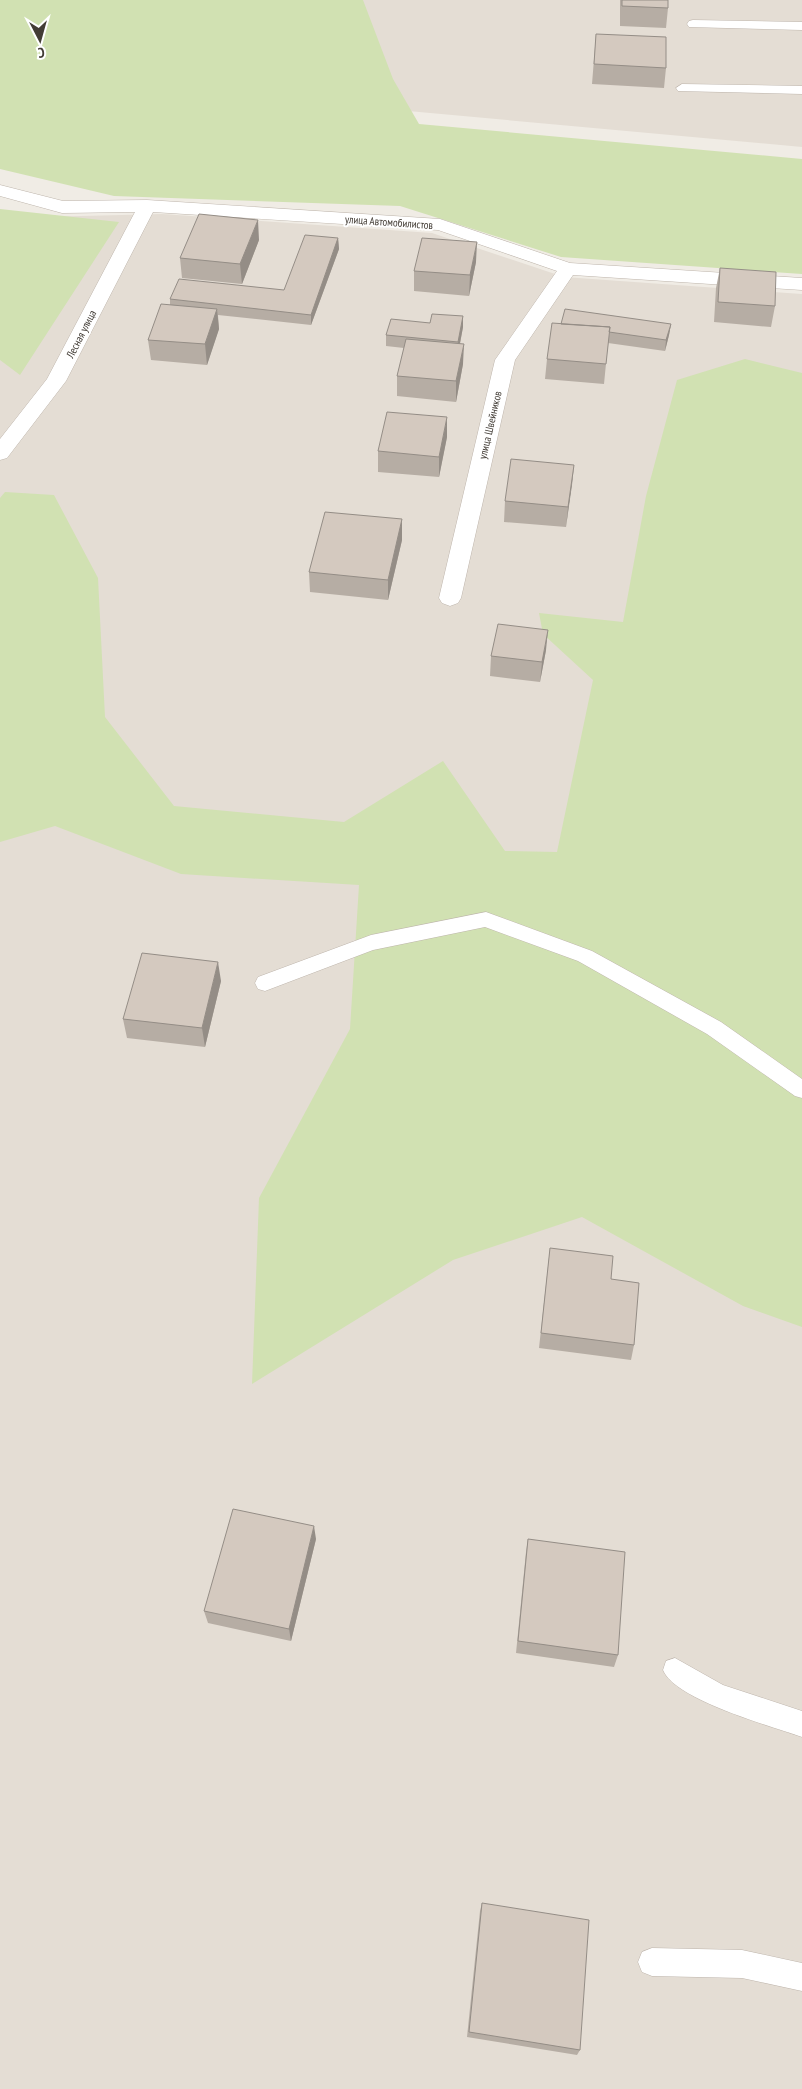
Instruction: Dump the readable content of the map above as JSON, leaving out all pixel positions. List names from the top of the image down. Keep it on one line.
{"streets":{"street":["улица Автомобилистов","Лесная улица","улица Швейников"]},"crossings":[["улица Автомобилистов","Лесная улица"],["улица Автомобилистов","улица Швейников"]],"north":"bottom"}
